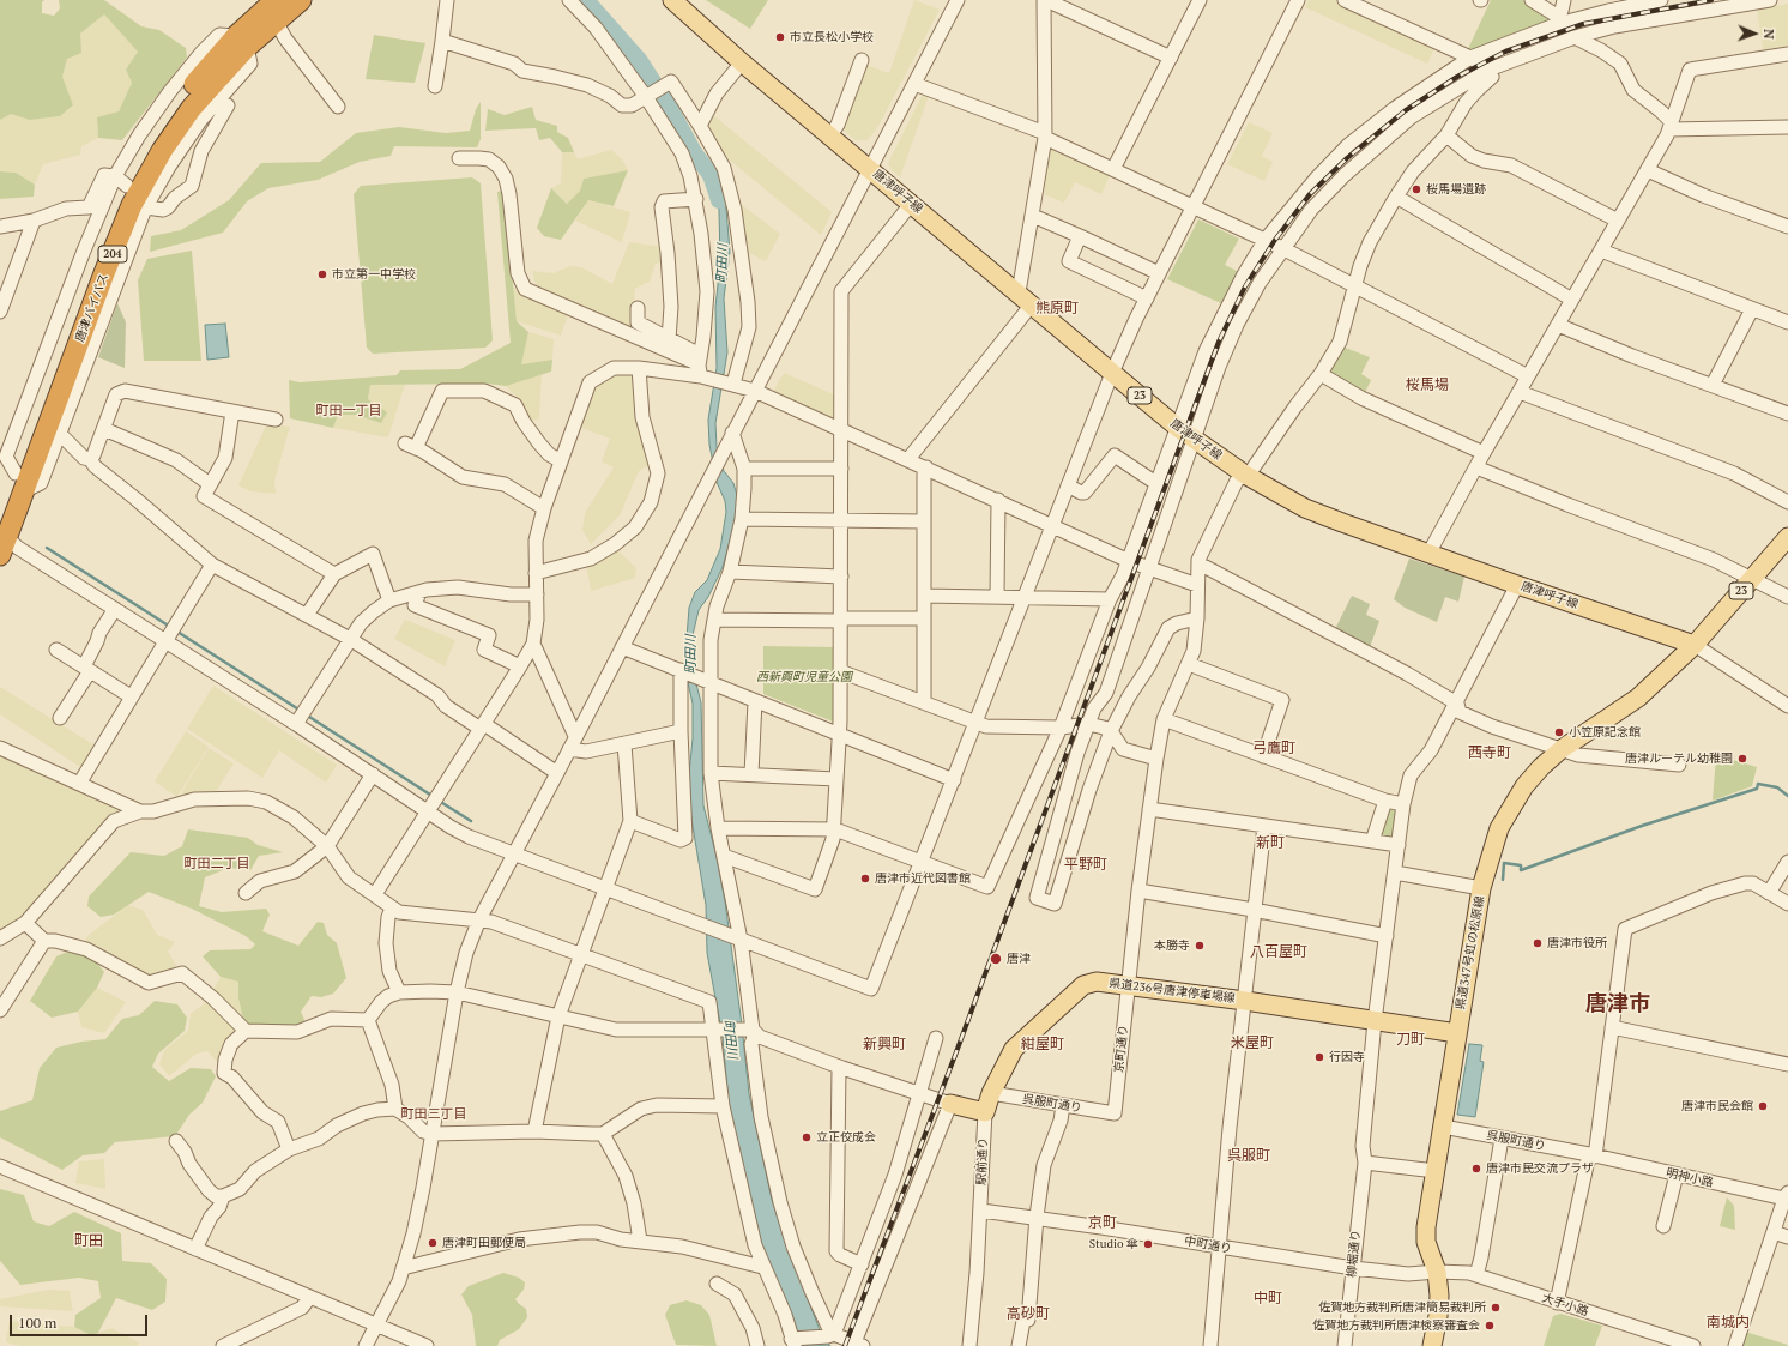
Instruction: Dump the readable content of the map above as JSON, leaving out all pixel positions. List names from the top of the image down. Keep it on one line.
{"streets":{"highway":["204","唐津バイパス"],"main road":["唐津呼子線","23","県道347号虹の松原線","県道236号唐津停車場線"],"street":["京町通り","呉服町通り","駅前通り","明神小路","中町通り","柳堀通り","大手小路"]},"crossings":[["唐津呼子線","23"],["唐津呼子線","県道347号虹の松原線"],["唐津呼子線","京町通り"],["唐津呼子線","柳堀通り"],["23","県道347号虹の松原線"],["県道347号虹の松原線","県道236号唐津停車場線"],["県道347号虹の松原線","呉服町通り"],["県道347号虹の松原線","中町通り"],["県道347号虹の松原線","大手小路"],["県道236号唐津停車場線","京町通り"],["県道236号唐津停車場線","呉服町通り"],["県道236号唐津停車場線","駅前通り"],["県道236号唐津停車場線","柳堀通り"],["京町通り","呉服町通り"],["呉服町通り","明神小路"],["駅前通り","中町通り"],["中町通り","柳堀通り"],["中町通り","大手小路"]],"districts":["熊原町","桜馬場","町田一丁目","弓鷹町","西寺町","新町","町田二丁目","平野町","八百屋町","唐津市","刀町","米屋町","新興町","紺屋町","町田三丁目","呉服町","京町","町田","中町","高砂町","南城内"],"water":["町田川"],"parks":["西新興町児童公園"],"places":["市立長松小学校","桜馬場遺跡","市立第一中学校","小笠原記念館","唐津ルーテル幼稚園","唐津市近代図書館","唐津市役所","本勝寺","唐津","行因寺","唐津市民会館","立正佼成会","唐津市民交流プラザ","唐津町田郵便局","Studio 傘","佐賀地方裁判所唐津簡易裁判所","佐賀地方裁判所唐津検察審査会"],"scale_bar":"100 m","north":"right"}
